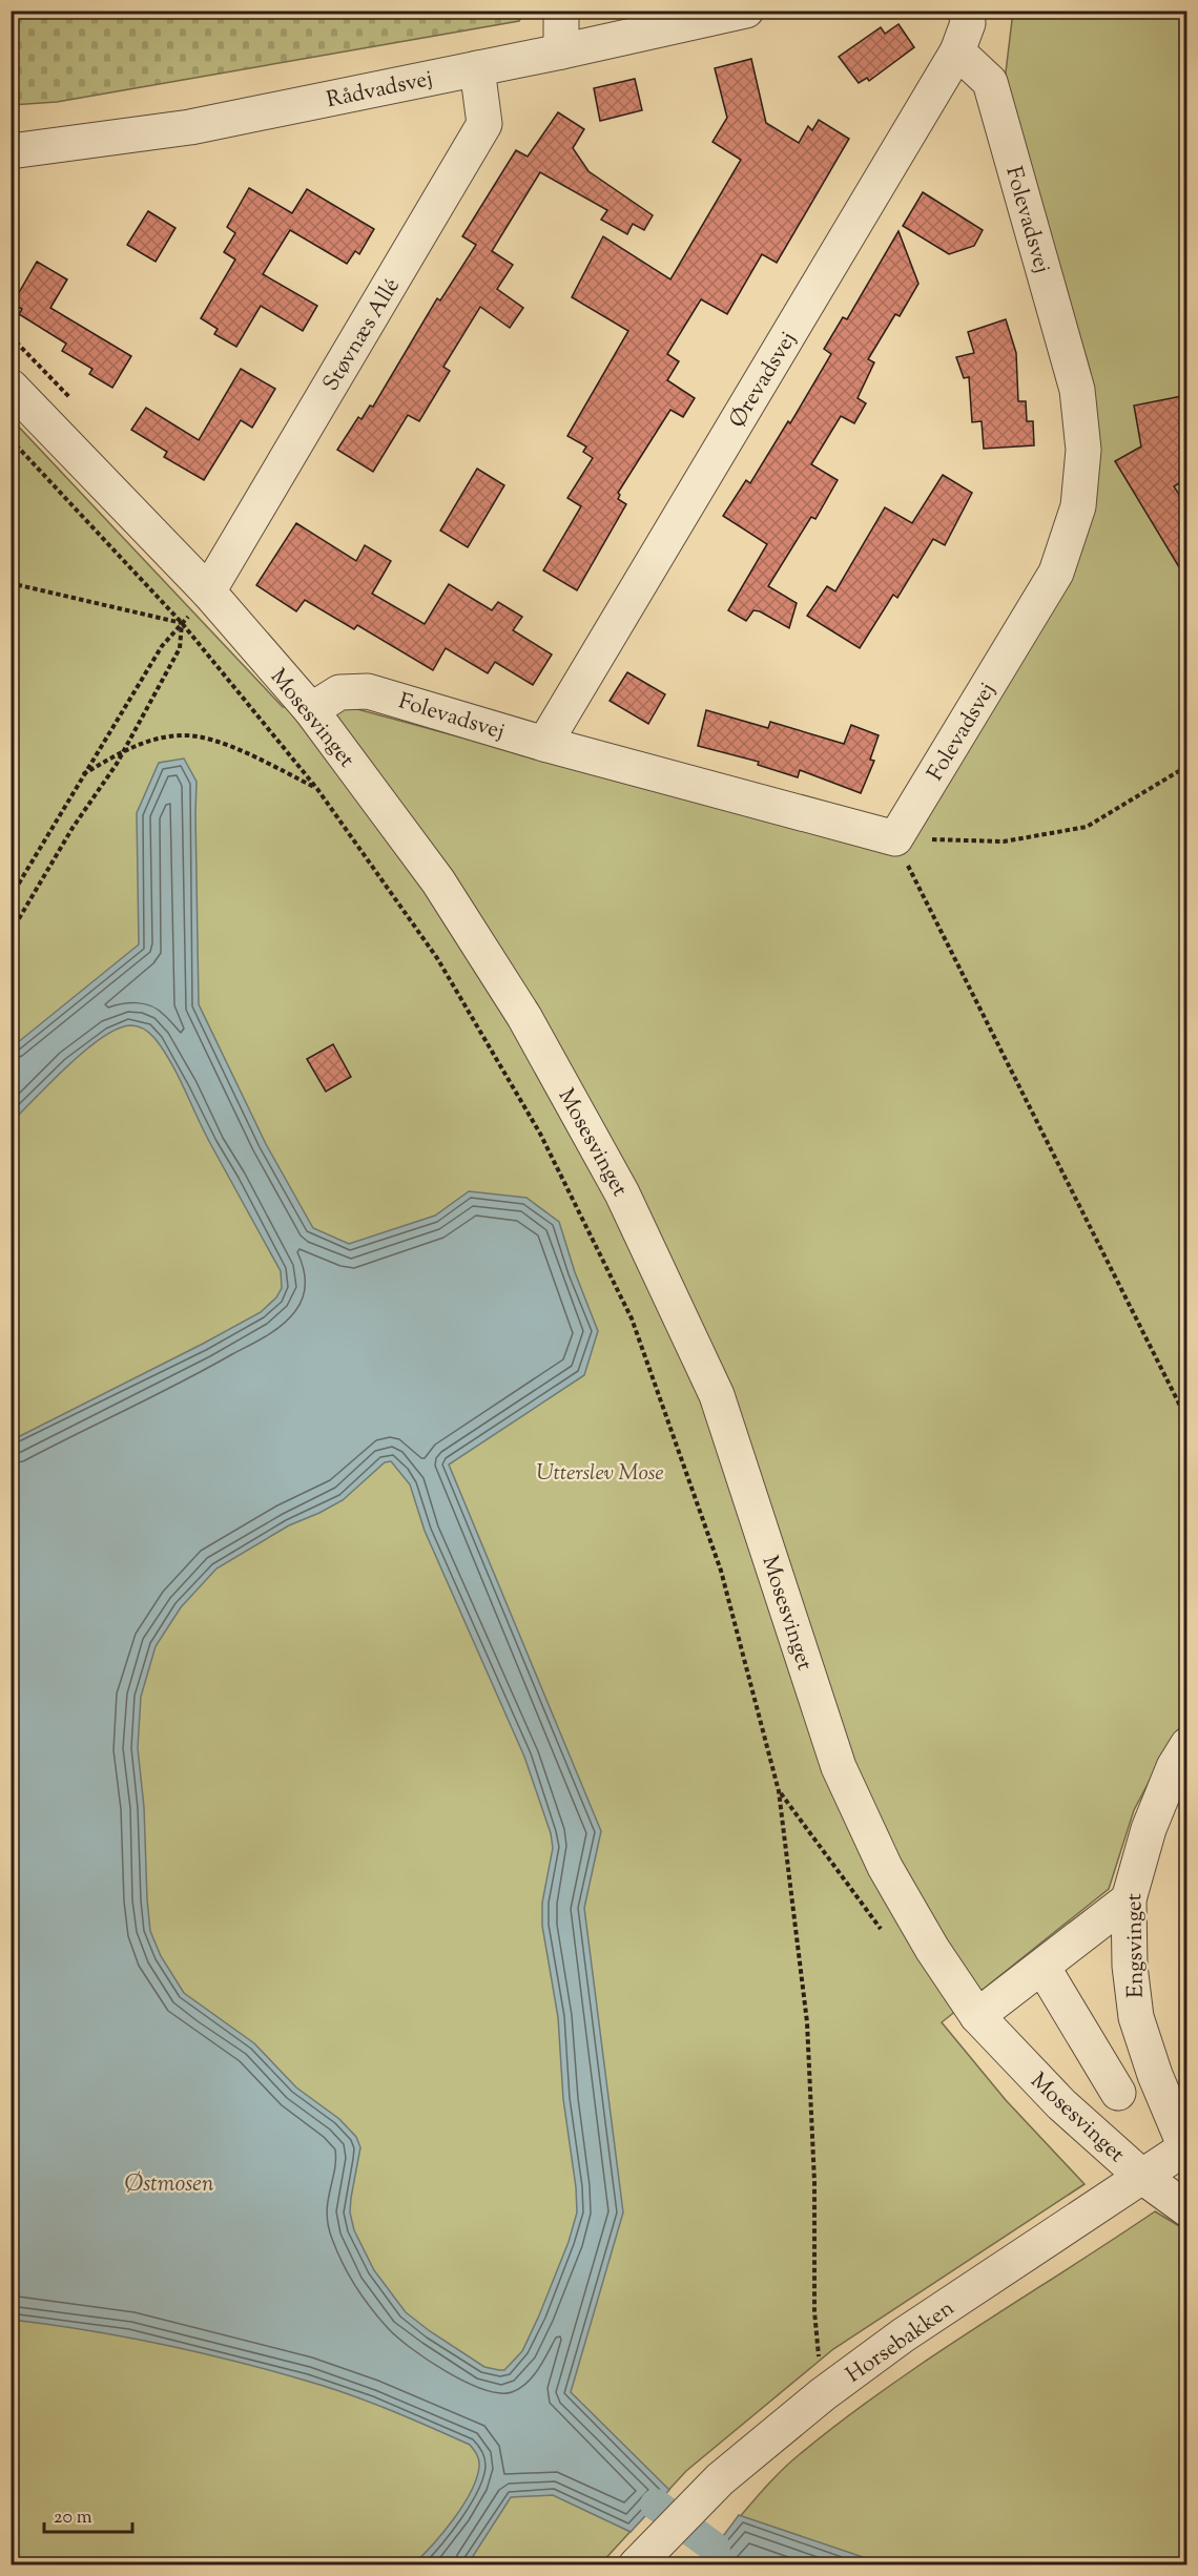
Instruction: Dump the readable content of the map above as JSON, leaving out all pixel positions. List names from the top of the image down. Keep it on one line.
{"streets":{"street":["Rådvadsvej","Folevadsvej","Støvnæs Allé","Ørevadsvej","Mosesvinget","Engsvinget","Horsebakken"]},"crossings":[["Rådvadsvej","Støvnæs Allé"],["Folevadsvej","Ørevadsvej"],["Folevadsvej","Mosesvinget"],["Støvnæs Allé","Mosesvinget"],["Mosesvinget","Horsebakken"],["Engsvinget","Horsebakken"]],"water":["Østmosen"],"parks":["Utterslev Mose"],"scale_bar":"20 m"}
